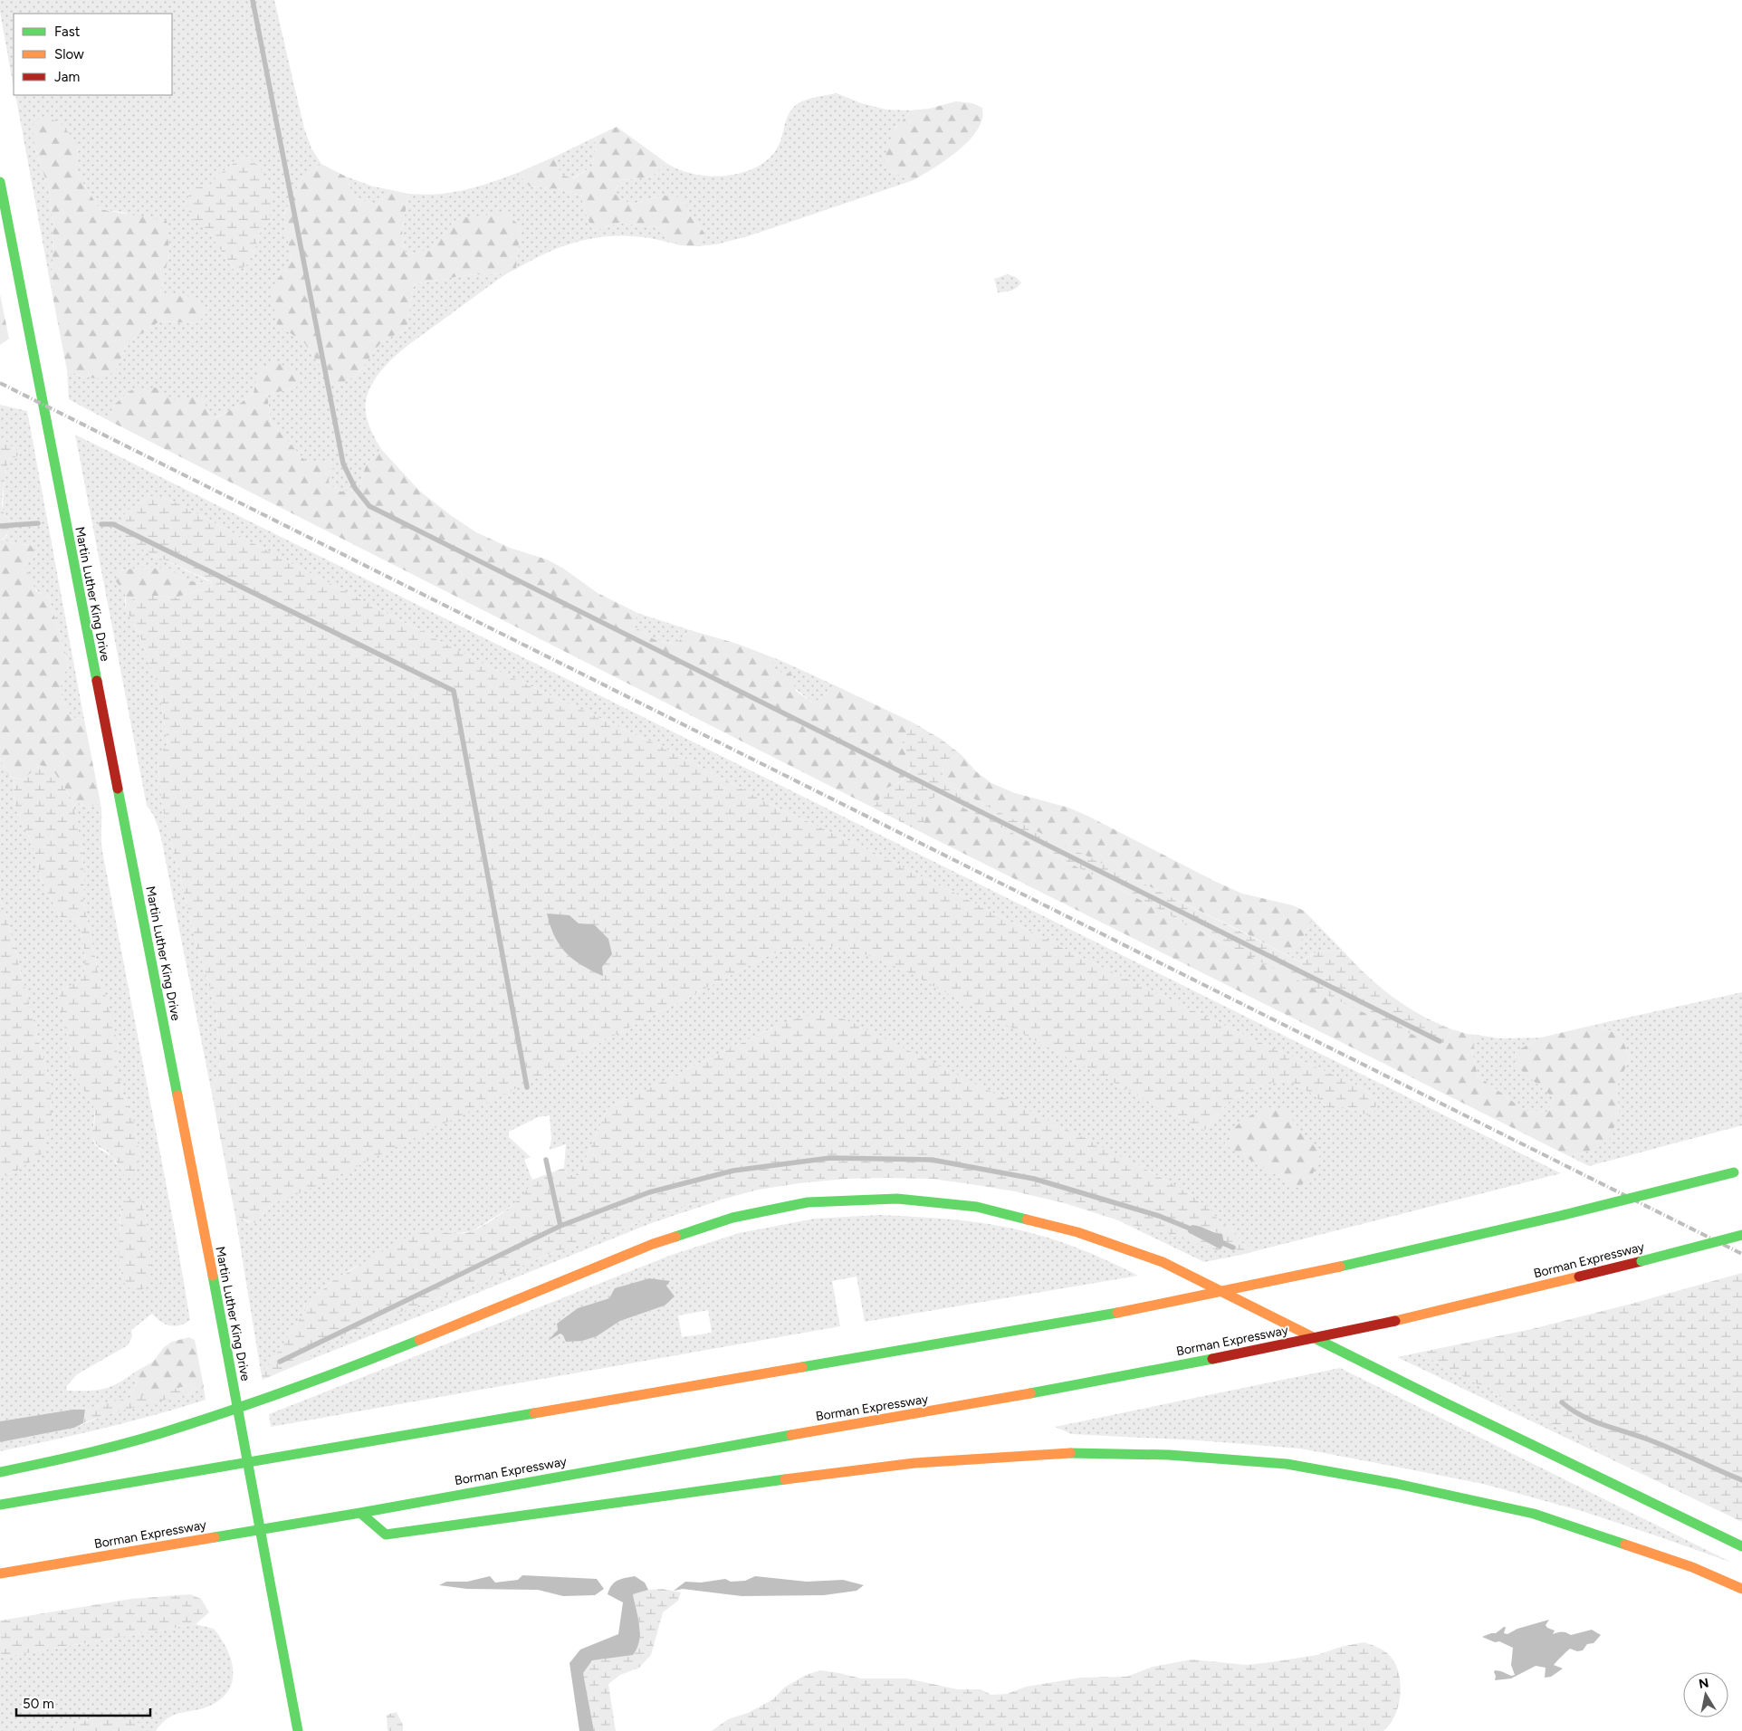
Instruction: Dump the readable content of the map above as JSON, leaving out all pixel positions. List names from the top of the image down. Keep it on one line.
{"streets":{"main road":["Martin Luther King Drive","Borman Expressway"]},"legend":["Fast","Slow","Jam"],"scale_bar":"50 m","north":"top"}
